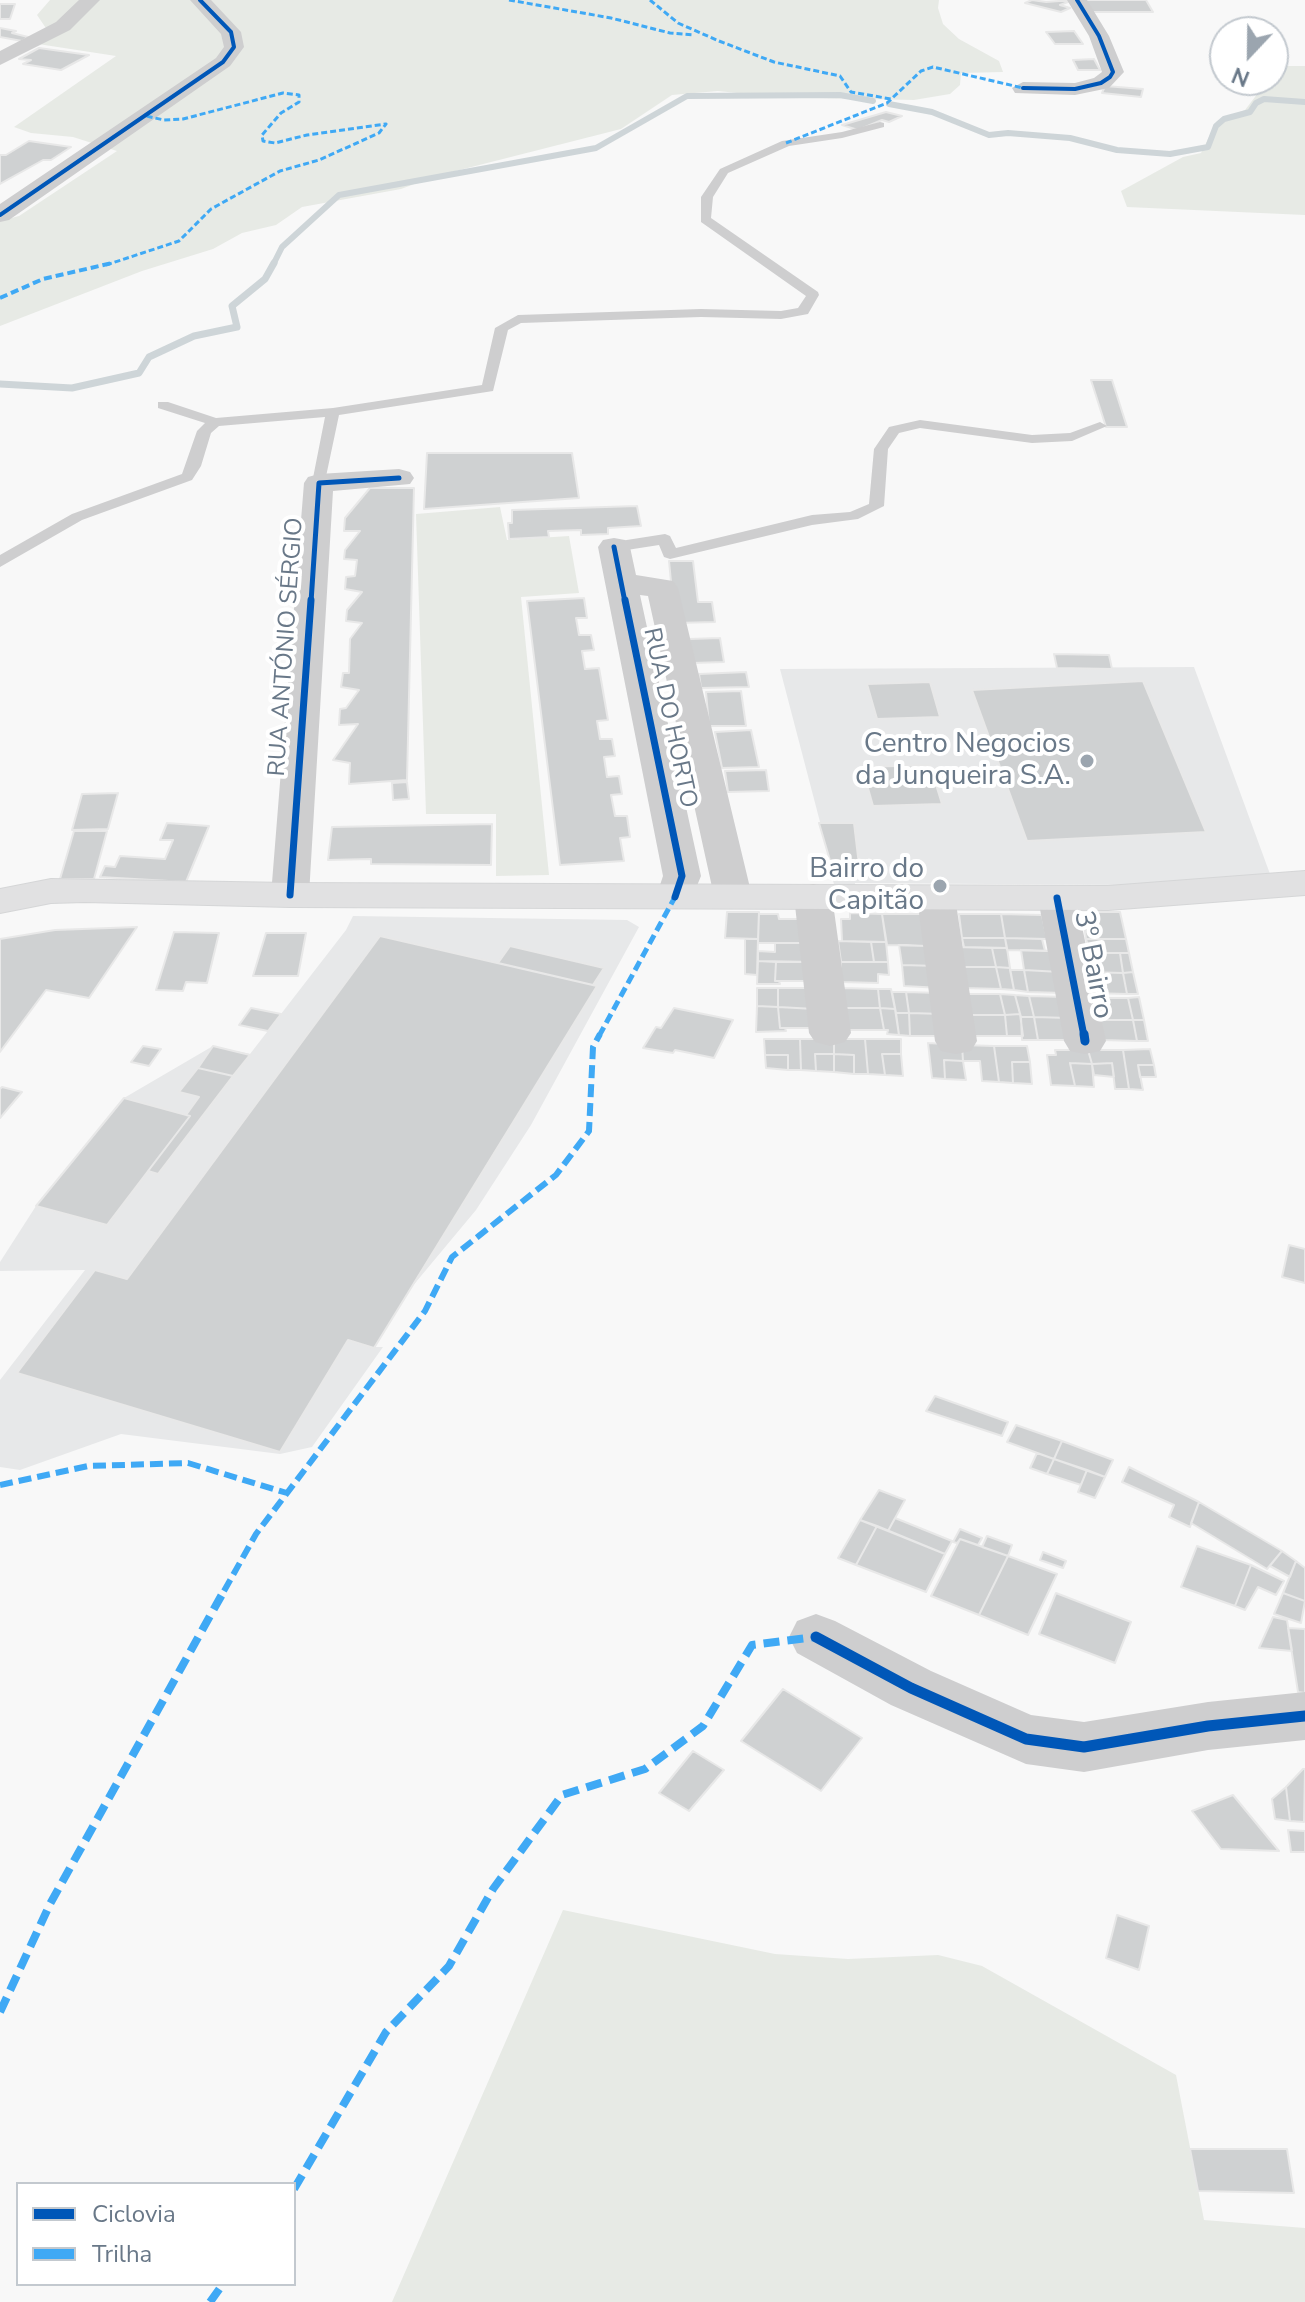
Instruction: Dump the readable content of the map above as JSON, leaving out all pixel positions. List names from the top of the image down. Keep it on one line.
{"streets":{"street":["RUA ANTÓNIO SÉRGIO","RUA DO HORTO","3º Bairro"]},"places":["Centro Negocios da Junqueira S.A.","Bairro do Capitão"],"legend":["Ciclovia","Trilha"],"north":"bottom"}
